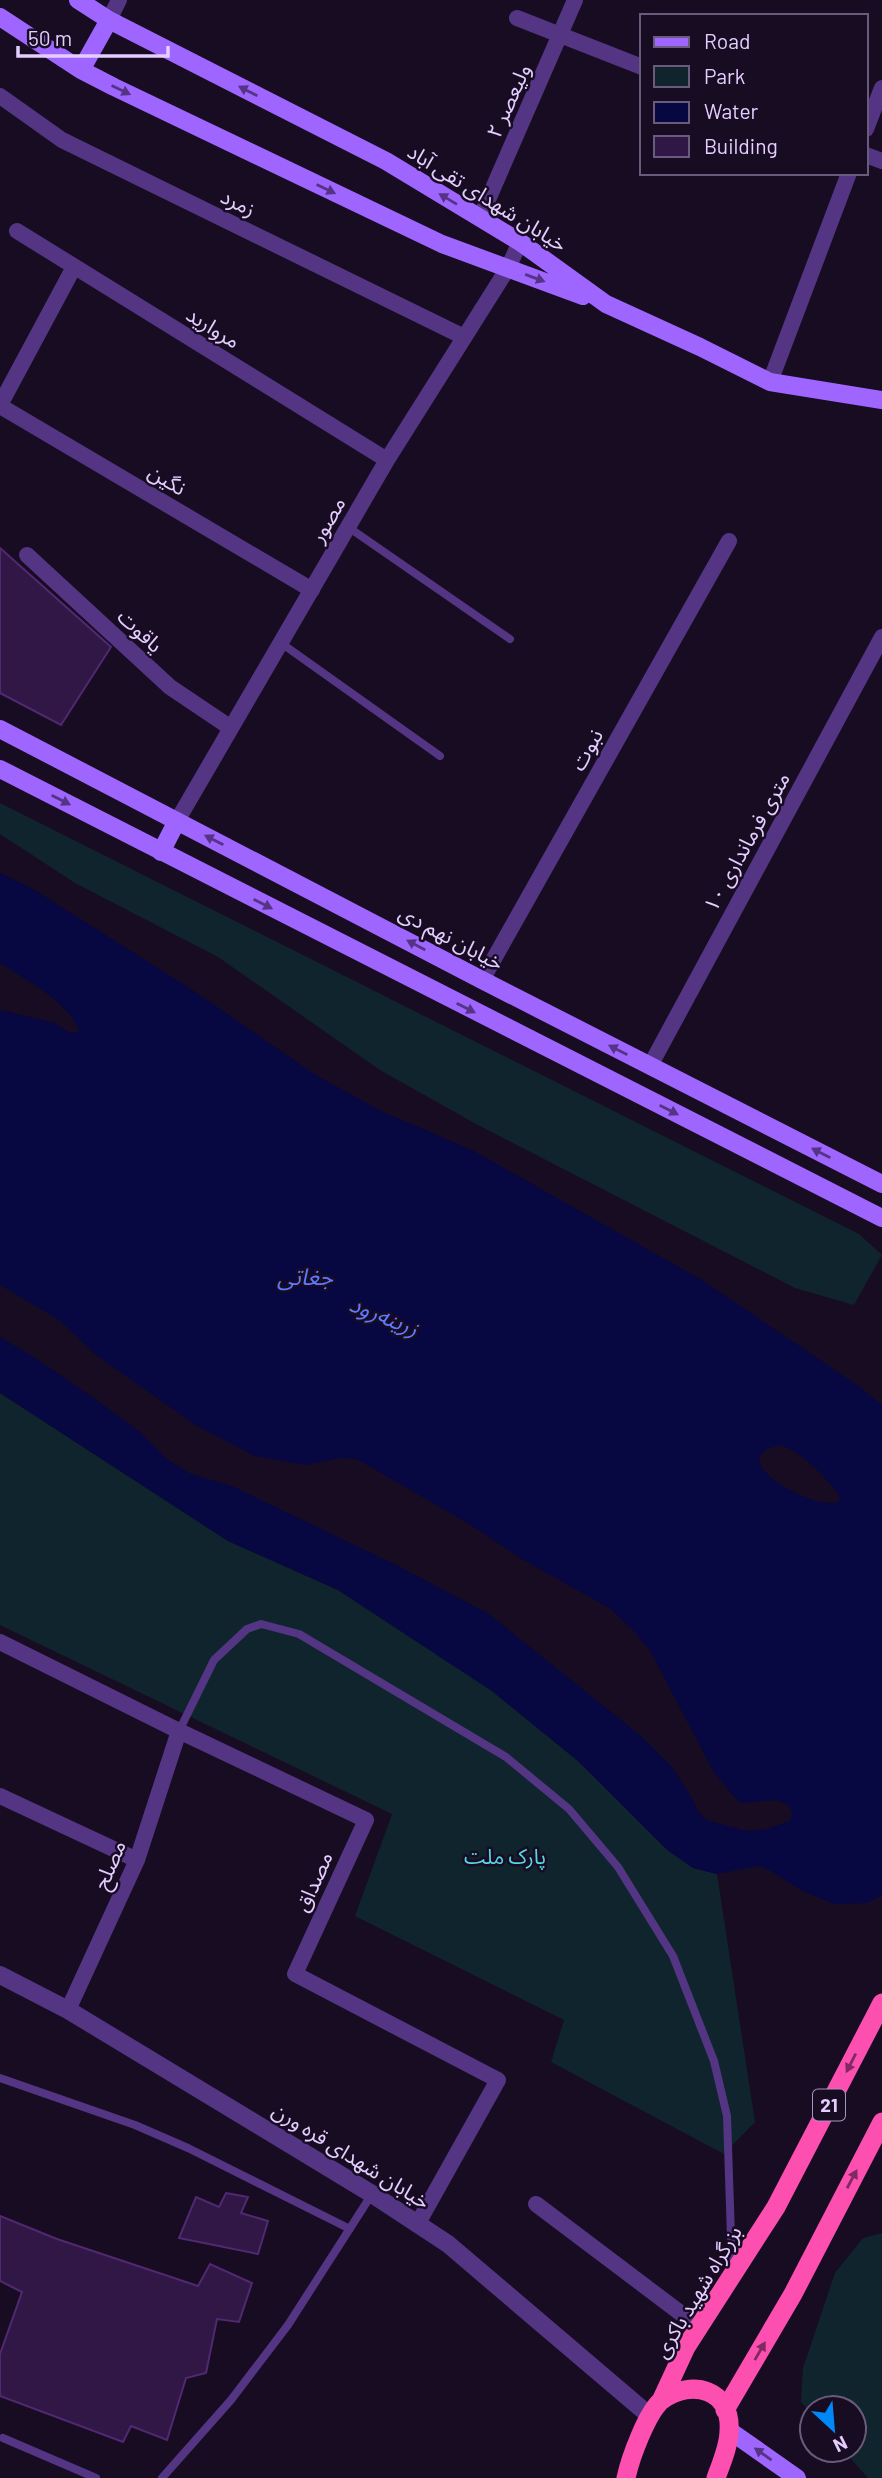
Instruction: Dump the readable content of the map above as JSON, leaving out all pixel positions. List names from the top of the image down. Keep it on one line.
{"streets":{"highway":["21","بزرگراه شهید باکری"],"main road":["خیابان شهدای تقی آباد","خیابان نهم دی"],"street":["ولیعصر ۲","زمرد","مروارید","نگین","مصور","یاقوت","نبوت","۱۰ متری فرمانداری","مصلح","مصداق","خیابان شهدای قره ورن"]},"crossings":[["ولیعصر ۲","خیابان شهدای تقی آباد"],["خیابان شهدای تقی آباد","مصور"],["زمرد","مصور"],["مروارید","نگین"],["مروارید","مصور"],["نگین","مصور"],["مصور","یاقوت"],["مصور","خیابان نهم دی"],["نبوت","خیابان نهم دی"],["۱۰ متری فرمانداری","خیابان نهم دی"],["مصلح","مصداق"],["مصلح","خیابان شهدای قره ورن"],["مصداق","خیابان شهدای قره ورن"],["خیابان شهدای قره ورن","بزرگراه شهید باکری"]],"water":["جغاتی","زرینه‌رود"],"parks":["پارک ملت"],"legend":["Road","Park","Water","Building"],"scale_bar":"50 m","north":"bottom right"}
